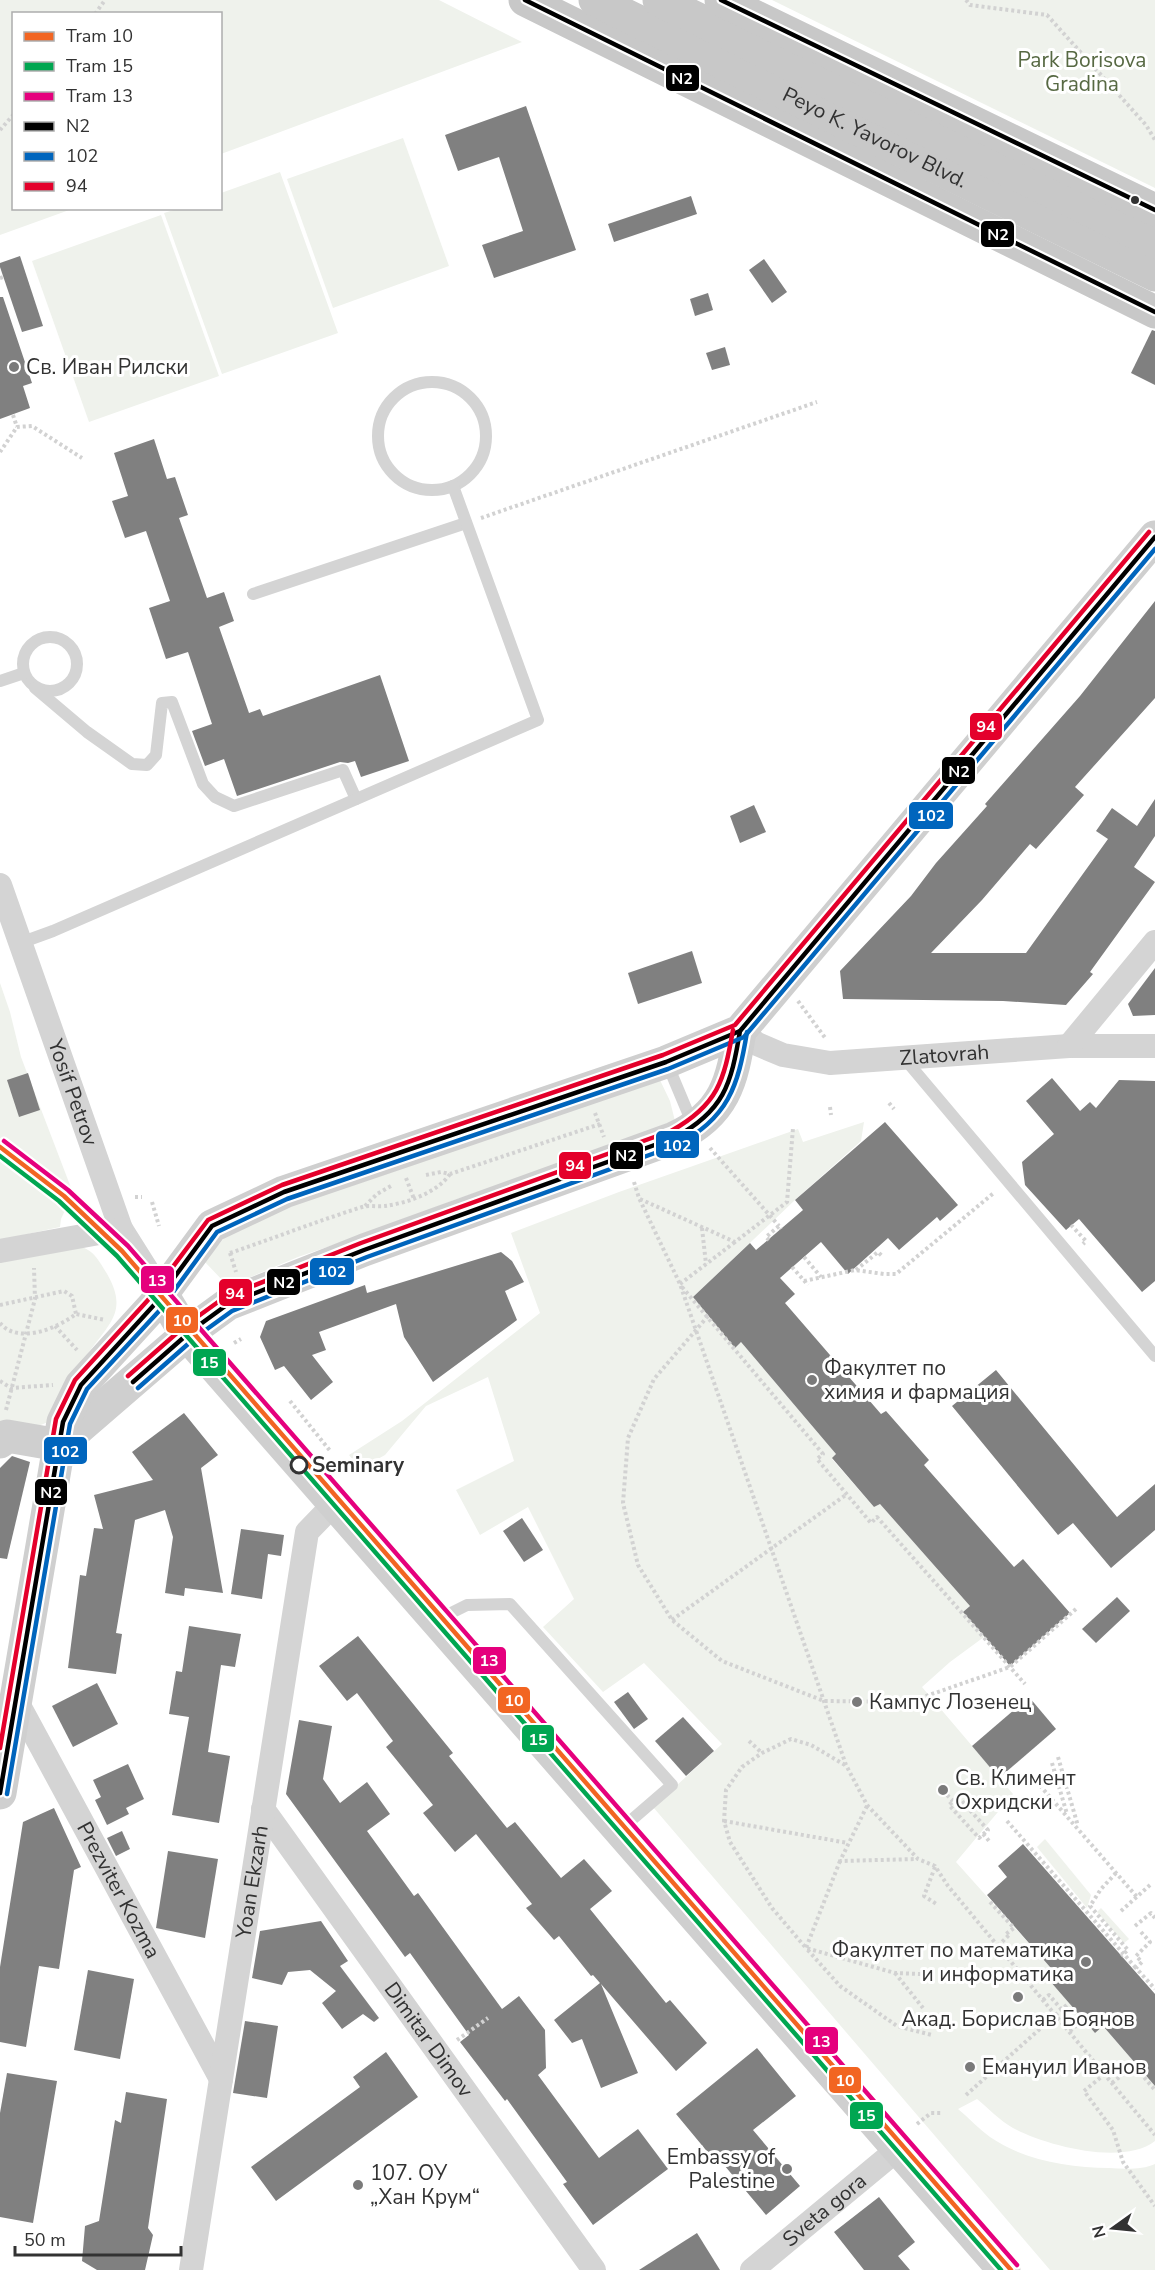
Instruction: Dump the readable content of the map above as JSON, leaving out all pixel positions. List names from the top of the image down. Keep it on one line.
{"streets":{"main road":["Peyo K. Yavorov Blvd."],"street":["Zlatovrah","Yosif Petrov","Yoan Ekzarh","Prezviter Kozma","Dimitar Dimov","Sveta gora"]},"crossings":[["Yoan Ekzarh","Prezviter Kozma"],["Yoan Ekzarh","Dimitar Dimov"]],"parks":["Park Borisova Gradina"],"places":["Св. Иван Рилски","Факултет по химия и фармация","Seminary","Кампус Лозенец","Св. Климент Охридски","Факултет по математика и информатика","Акад. Борислав Боянов","Емануил Иванов","Embassy of Palestine","107. ОУ „Хан Крум“"],"lines":["transit line N2","transit line 94","transit line 102","tram line 13","tram line 10","tram line 15"],"legend":["Tram 10","Tram 15","Tram 13","N2","102","94"],"scale_bar":"50 m","north":"left"}
